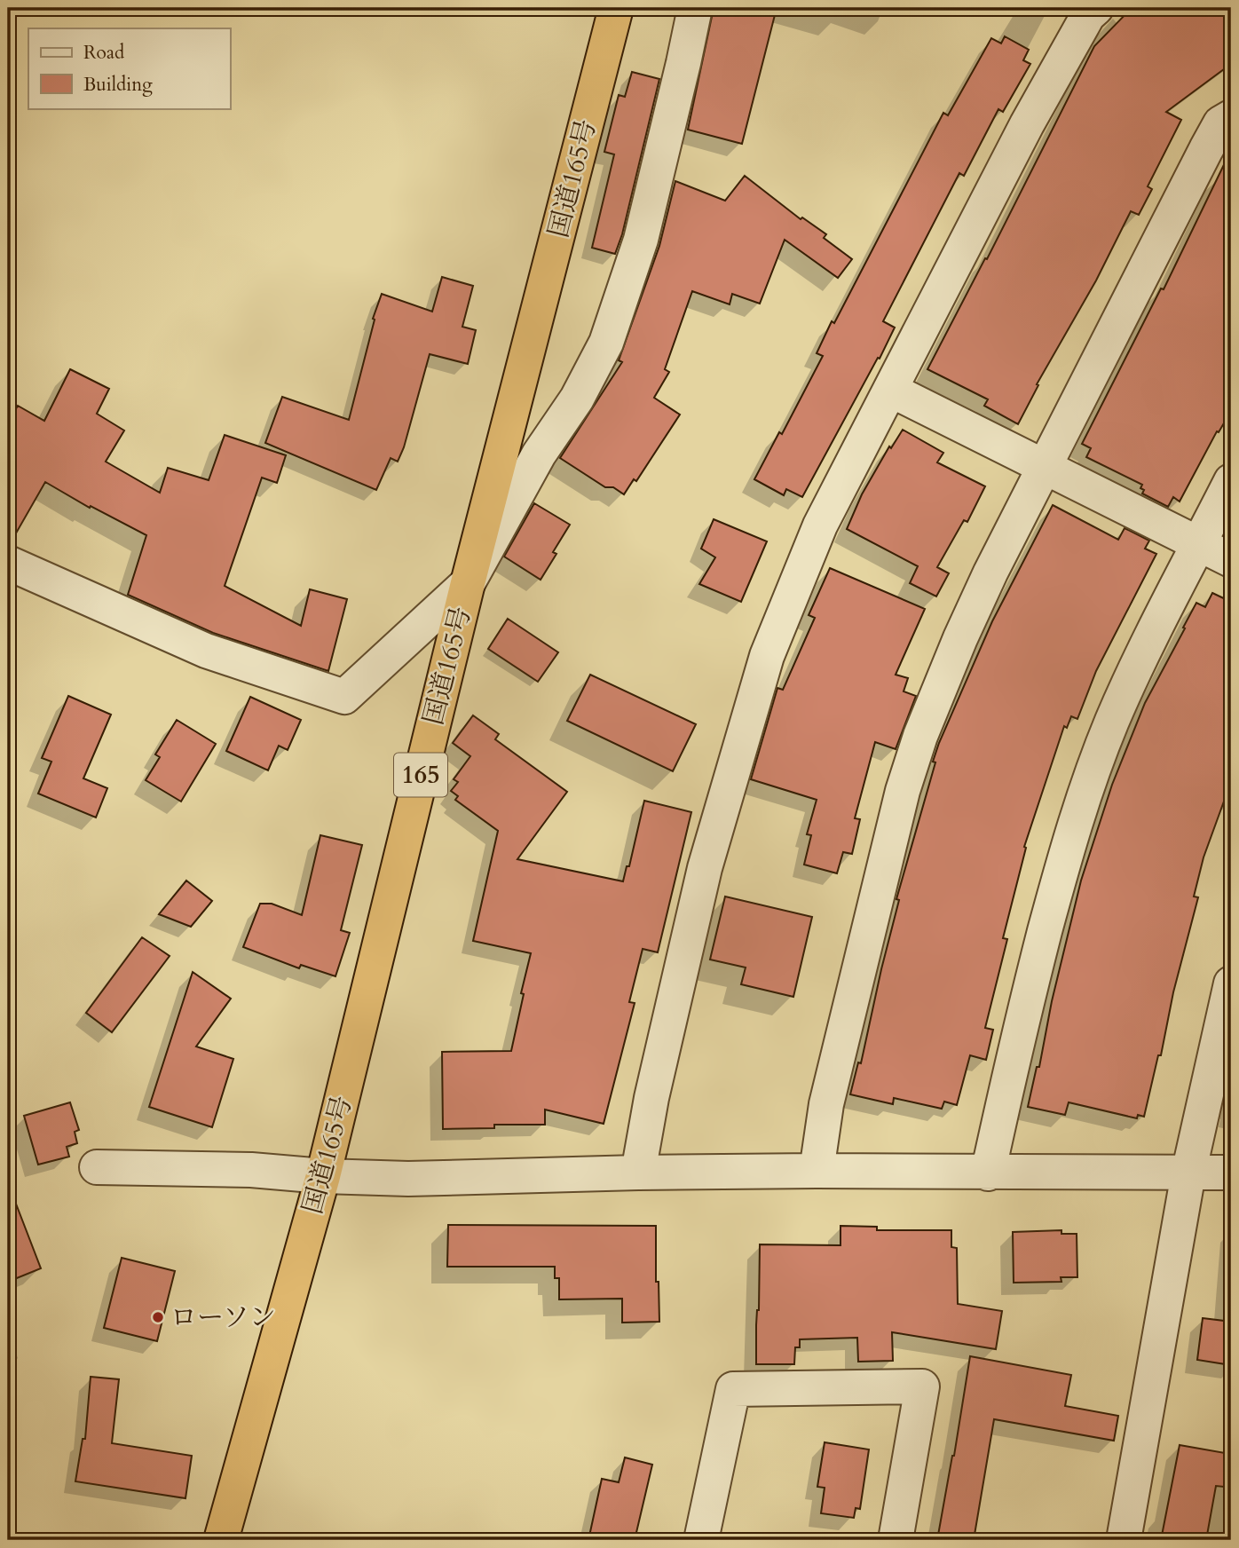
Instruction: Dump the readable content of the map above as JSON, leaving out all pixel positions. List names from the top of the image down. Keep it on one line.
{"streets":{"highway":["国道165号","165"]},"places":["ローソン"],"legend":["Road","Building"]}
